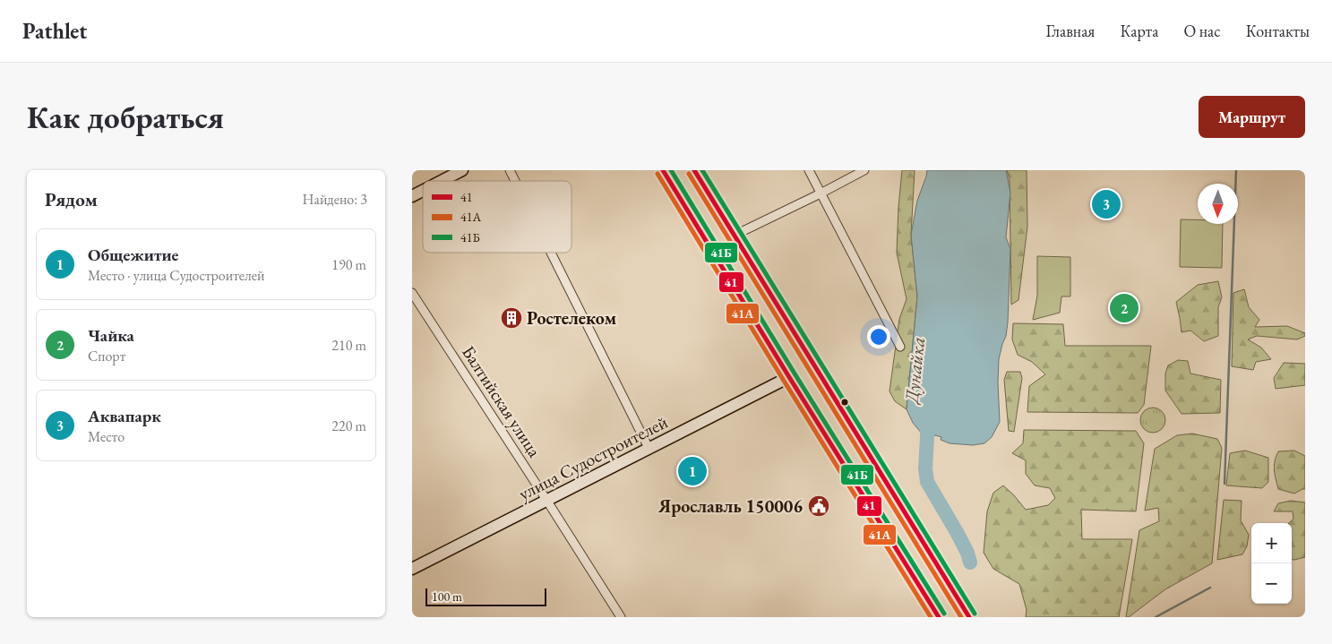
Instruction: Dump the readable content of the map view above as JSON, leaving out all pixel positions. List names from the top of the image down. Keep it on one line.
{"streets":{"main road":["улица Судостроителей"],"street":["Балтийская улица"]},"crossings":[["Балтийская улица","улица Судостроителей"]],"water":["Дунайка"],"places":{"building":["Ростелеком"],"public building":["Ярославль 150006"]},"lines":["transit line 41","transit line 41Б","transit line 41А"],"legend":["41","41А","41Б"],"scale_bar":"100 m","north":"bottom","page":{"header":"Pathlet","nav":["Главная","Карта","О нас","Контакты"],"buttons":"Маршрут","title":"Как добраться","heading":["Рядом","Найдено: 3"],"pins":["3","2","1"],"list":[{"mark":"1","name":"Общежитие","note":"Место · улица Судостроителей","value":"190 m"},{"mark":"2","name":"Чайка","note":"Спорт","value":"210 m"},{"mark":"3","name":"Аквапарк","note":"Место","value":"220 m"}],"map_buttons":["+","−"],"scale":"100 m"}}
